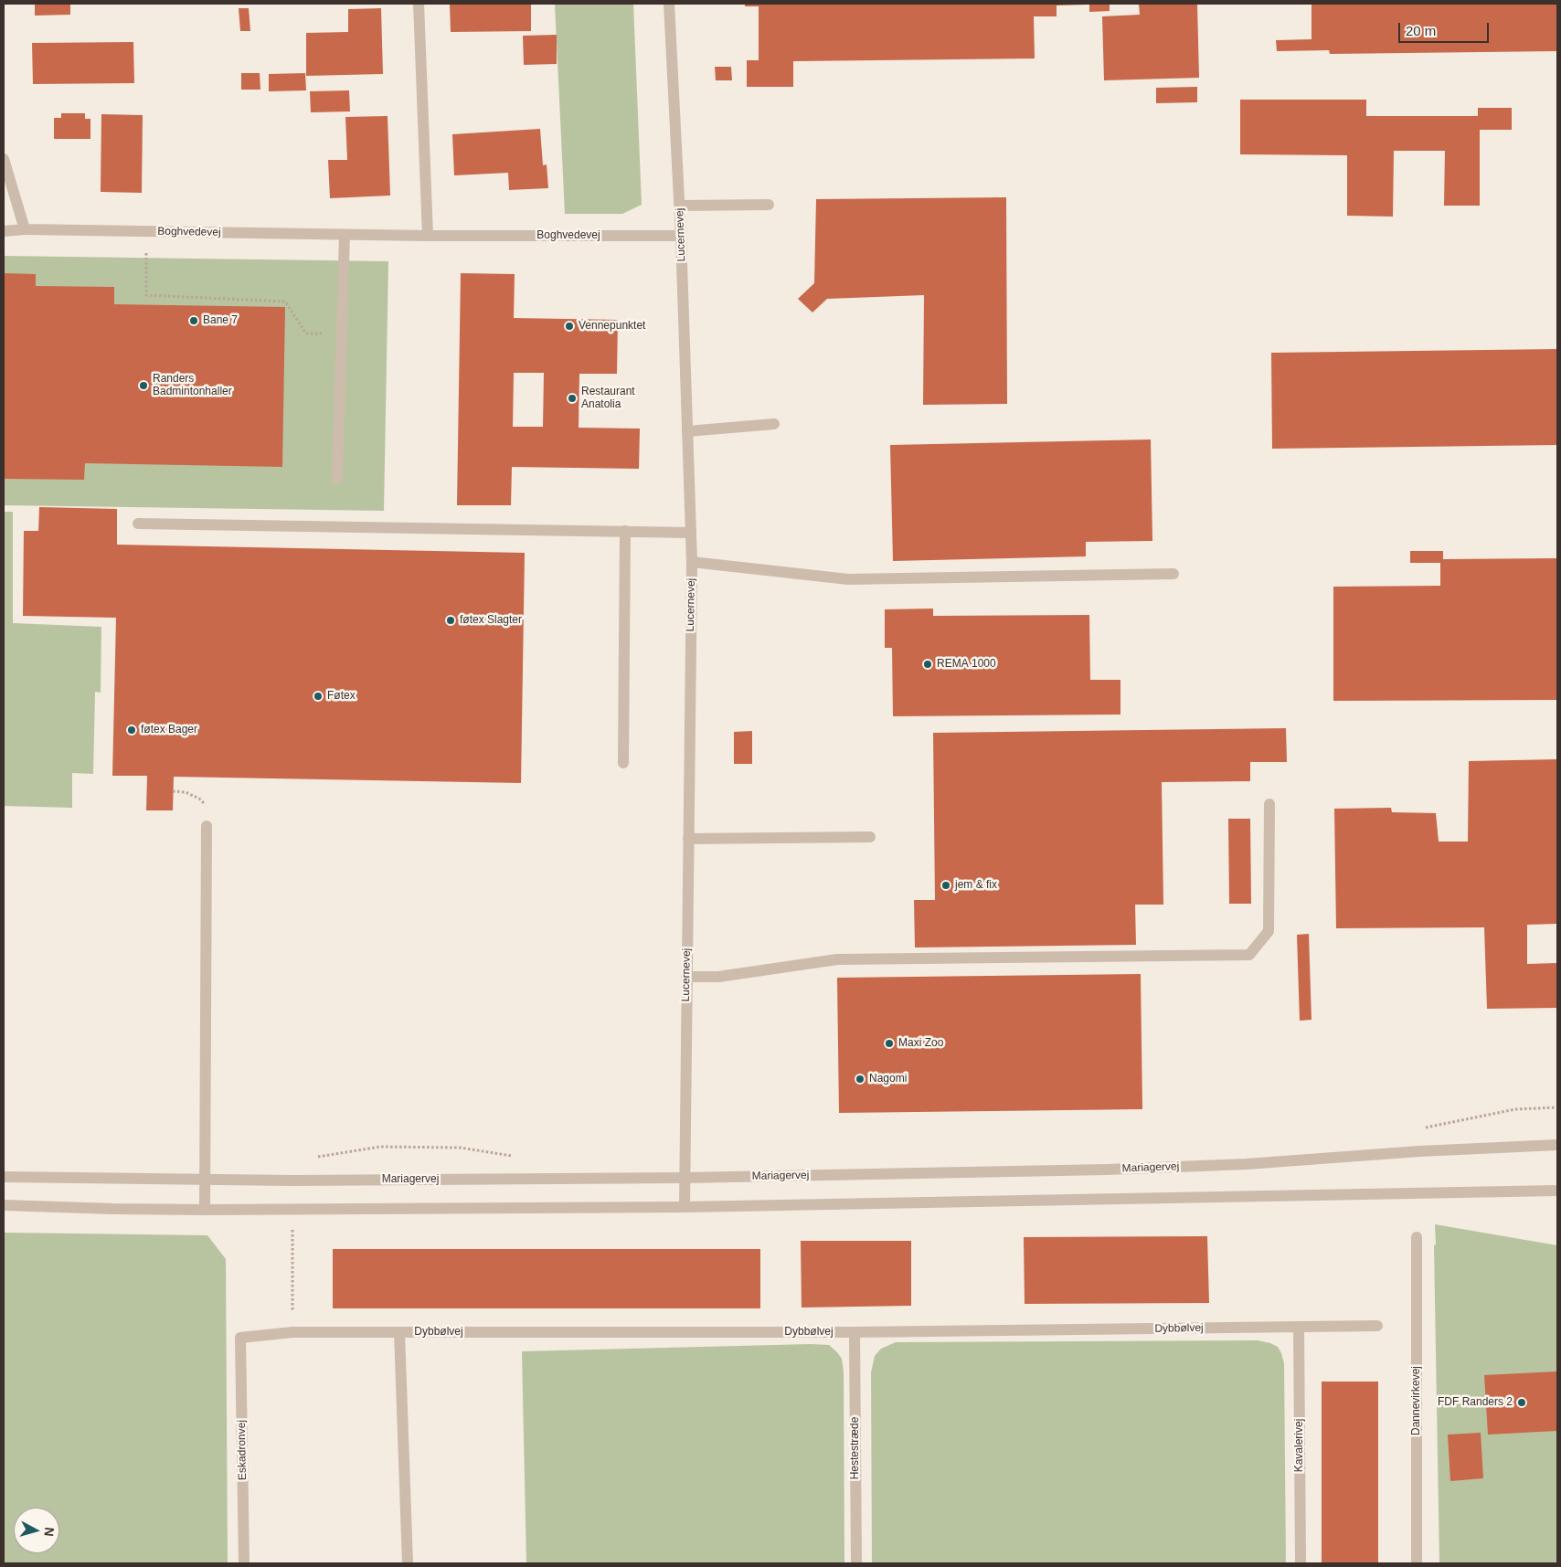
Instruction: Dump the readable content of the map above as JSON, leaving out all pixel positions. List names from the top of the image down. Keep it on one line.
{"streets":{"street":["Boghvedevej","Lucernevej","Mariagervej","Dybbølvej","Dannevirkevej","Kavalerivej","Hestestræde","Eskadronvej"]},"crossings":[["Boghvedevej","Lucernevej"],["Lucernevej","Mariagervej"],["Dybbølvej","Kavalerivej"],["Dybbølvej","Hestestræde"],["Dybbølvej","Eskadronvej"]],"places":["Bane 7","Vennepunktet","Randers Badmintonhaller","Restaurant Anatolia","føtex Slagter","REMA 1000","Føtex","føtex Bager","jem & fix","Maxi Zoo","Nagomi","FDF Randers 2"],"scale_bar":"20 m","north":"right"}
